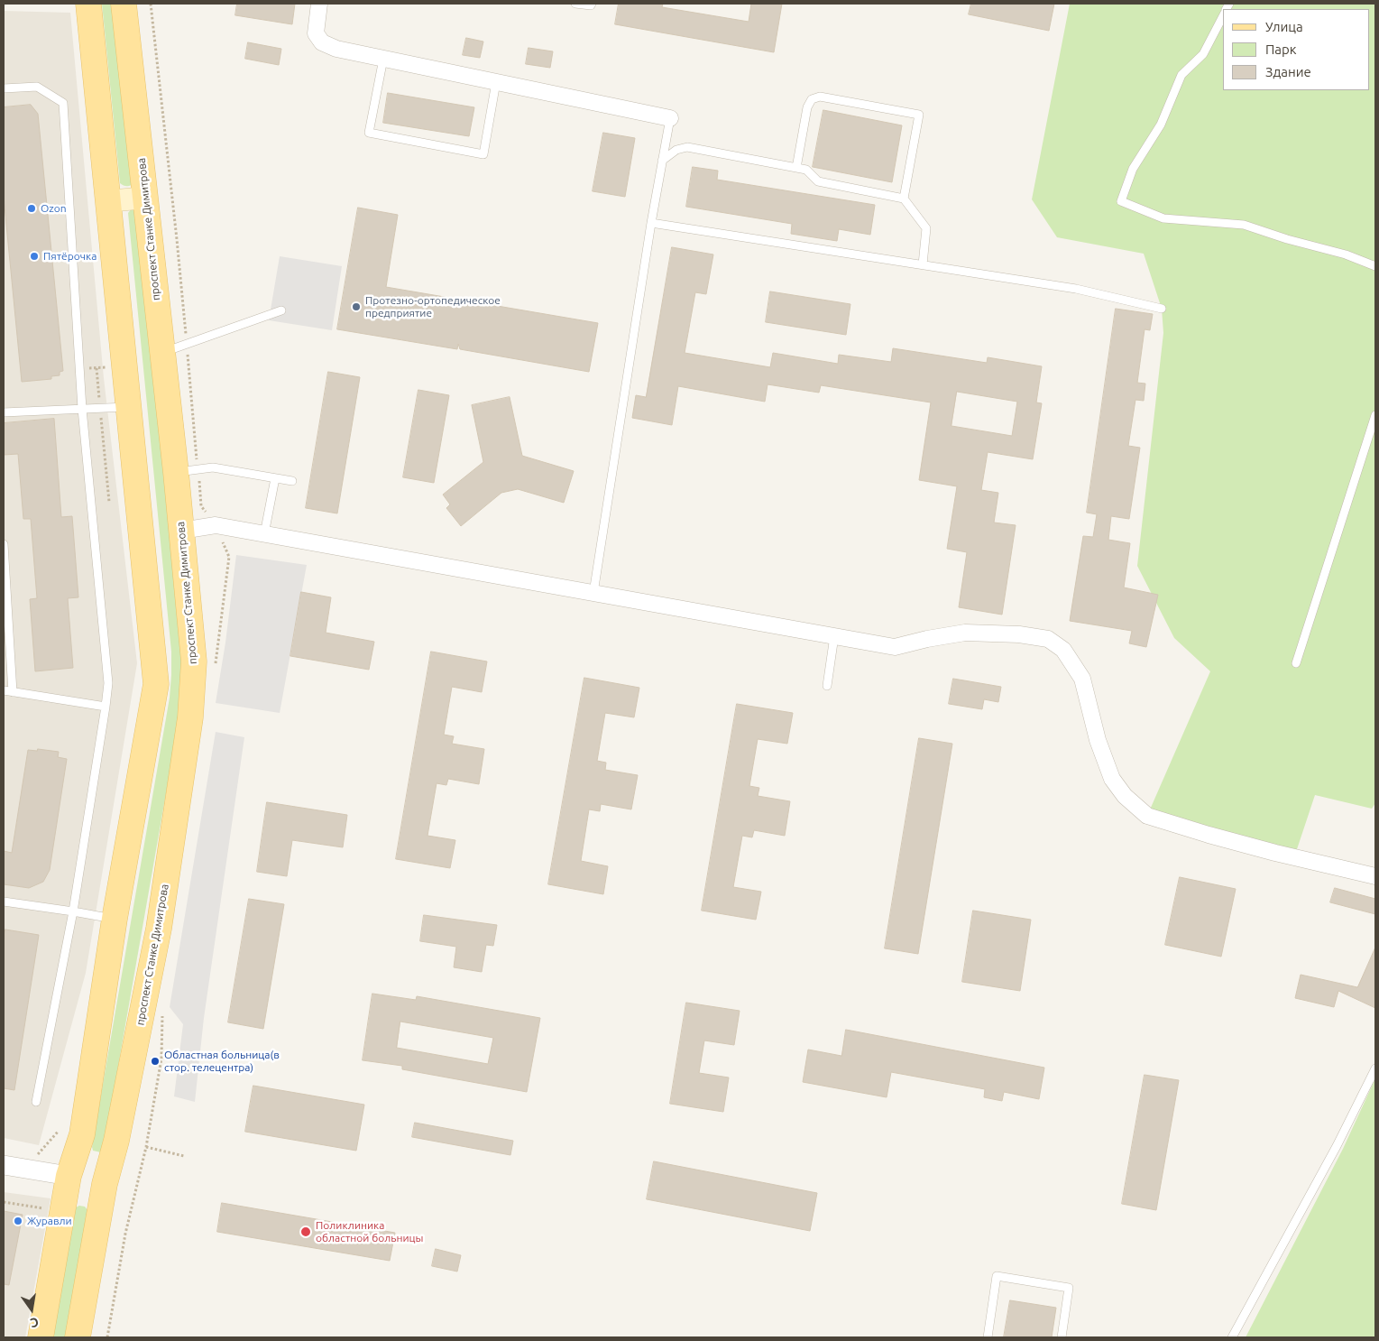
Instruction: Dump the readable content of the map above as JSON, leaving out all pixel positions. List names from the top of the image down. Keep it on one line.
{"streets":{"main road":["проспект Станке Димитрова"]},"places":["Ozon","Пятёрочка","Протезно-ортопедическое предприятие","Областная больница(в стор. телецентра)","Журавли","Поликлиника областной больницы"],"legend":["Улица","Парк","Здание"],"north":"bottom"}
